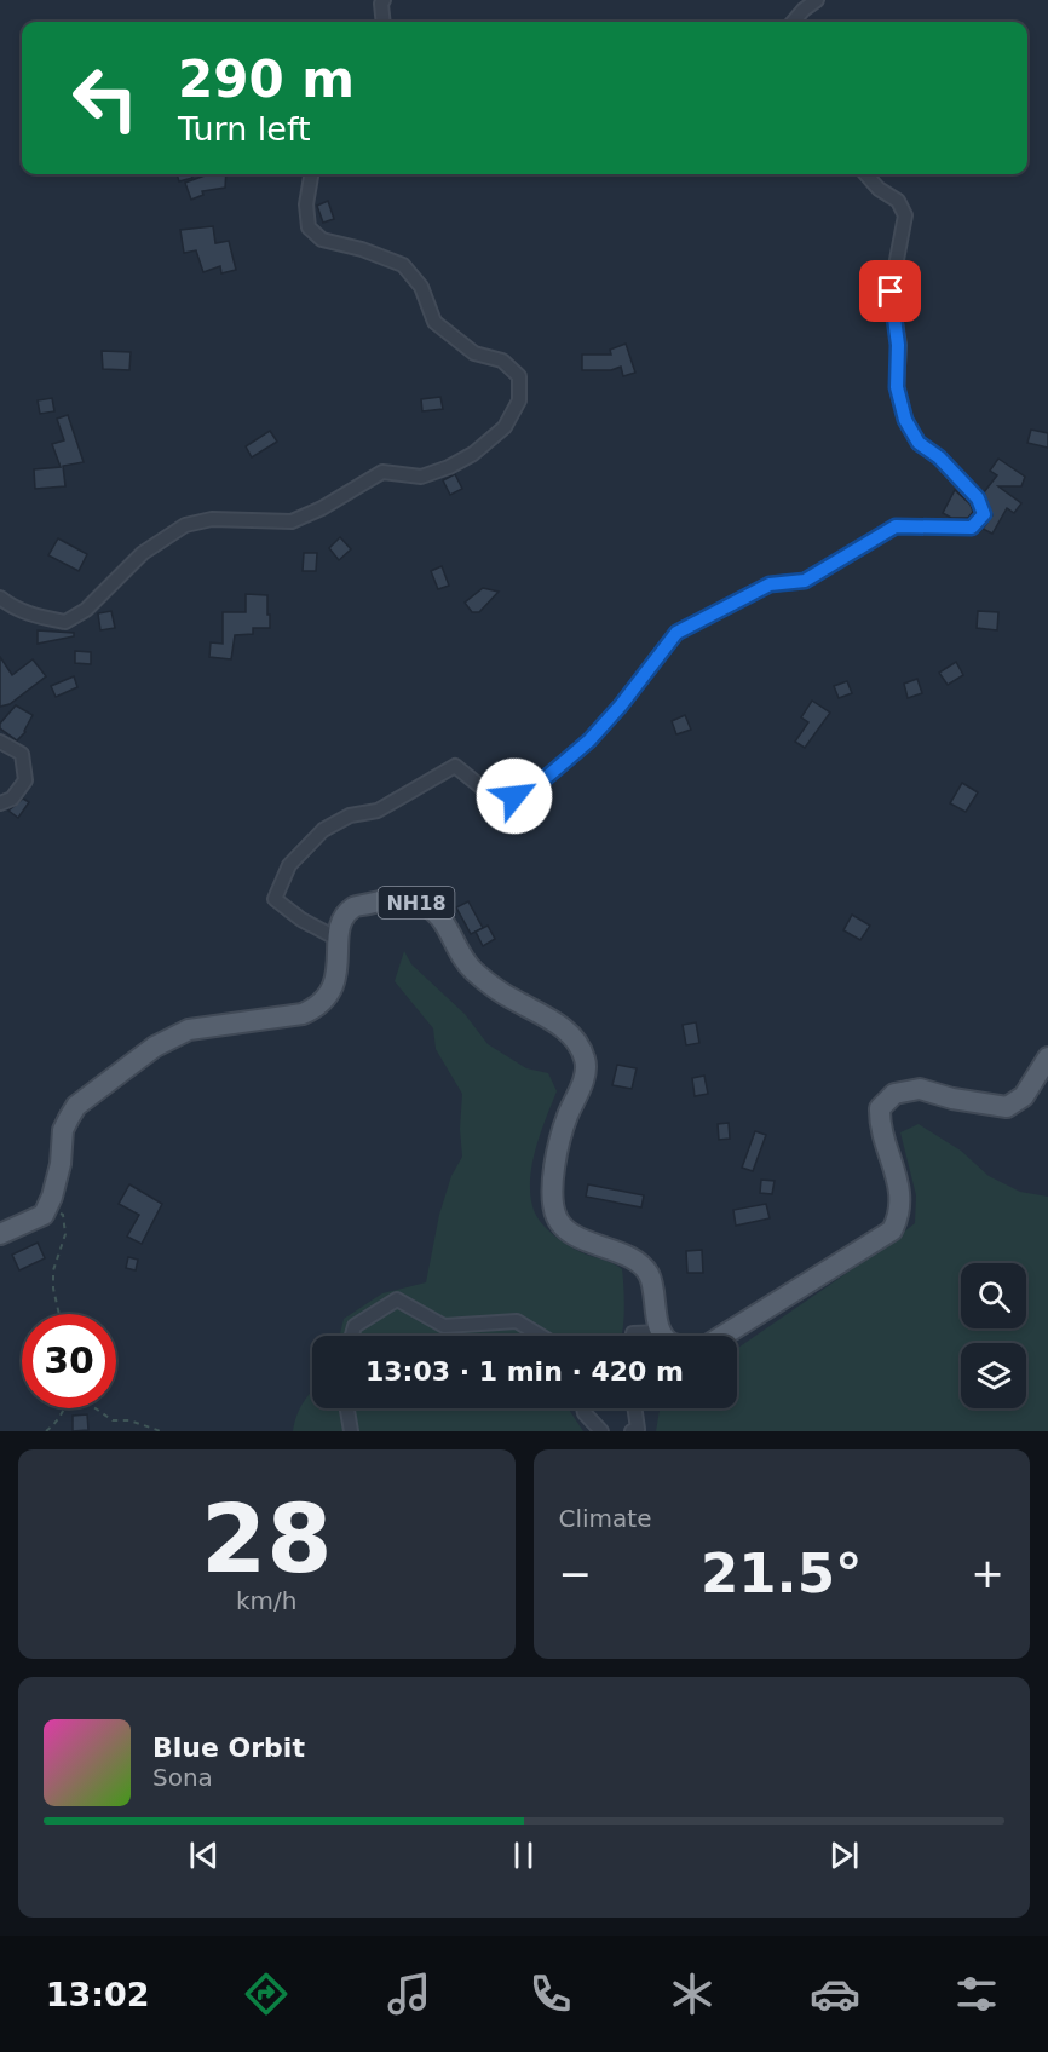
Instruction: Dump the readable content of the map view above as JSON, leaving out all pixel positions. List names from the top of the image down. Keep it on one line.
{"streets":{"main road":["NH18"]},"page":{"turn":["290 m","Turn left"],"limit":"30","trip":"13:03 · 1 min · 420 m","tile":[["28","km/h"],"Climate"],"heat":["−","21.5°","+"],"song":["Blue Orbit","Sona"],"tabs":"13:02"}}
